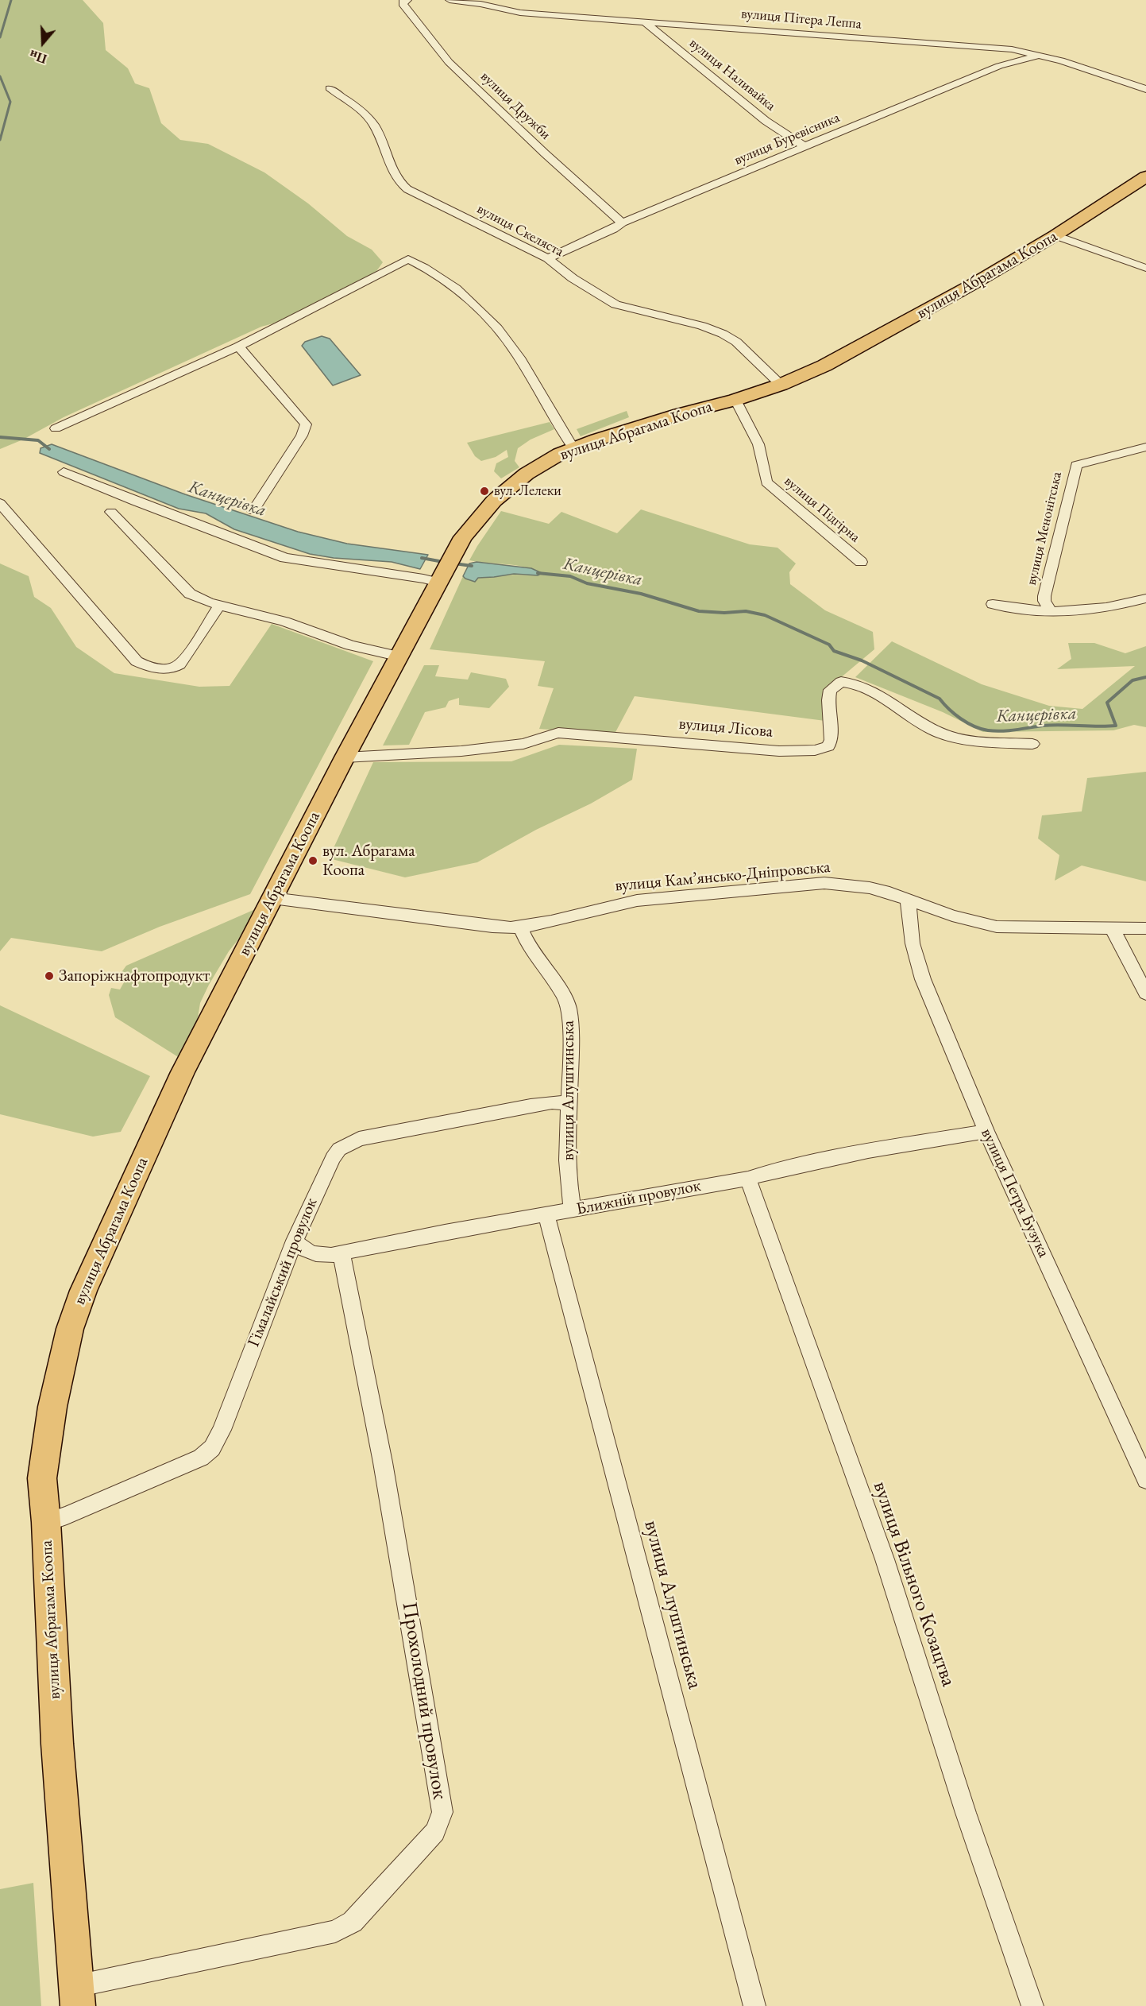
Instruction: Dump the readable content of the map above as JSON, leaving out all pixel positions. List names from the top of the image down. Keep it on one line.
{"streets":{"main road":["вулиця Абрагама Коопа"],"street":["вулиця Пітера Леппа","вулиця Наливайка","вулиця Дружби","вулиця Буревісника","вулиця Скеляста","вулиця Підгірна","вулиця Менонітська","вулиця Лісова","вулиця Кам’янсько-Дніпровська","вулиця Алуштинська","вулиця Петра Бузука","Ближній провулок","Гімалайський провулок","вулиця Вільного Козацтва","Прохолодний провулок"]},"crossings":[["вулиця Пітера Леппа","вулиця Наливайка"],["вулиця Пітера Леппа","вулиця Буревісника"],["вулиця Наливайка","вулиця Буревісника"],["вулиця Дружби","вулиця Буревісника"],["вулиця Буревісника","вулиця Скеляста"],["вулиця Скеляста","вулиця Абрагама Коопа"],["вулиця Абрагама Коопа","вулиця Підгірна"],["вулиця Абрагама Коопа","вулиця Лісова"],["вулиця Абрагама Коопа","вулиця Кам’янсько-Дніпровська"],["вулиця Абрагама Коопа","Гімалайський провулок"],["вулиця Абрагама Коопа","Прохолодний провулок"],["вулиця Кам’янсько-Дніпровська","вулиця Алуштинська"],["вулиця Кам’янсько-Дніпровська","вулиця Петра Бузука"],["вулиця Алуштинська","Ближній провулок"],["вулиця Алуштинська","Гімалайський провулок"],["вулиця Петра Бузука","Ближній провулок"],["Ближній провулок","Гімалайський провулок"],["Ближній провулок","вулиця Вільного Козацтва"],["Ближній провулок","Прохолодний провулок"]],"water":["Канцерівка"],"places":["вул. Лелеки","вул. Абрагама Коопа","Запоріжнафтопродукт"],"north":"bottom"}
